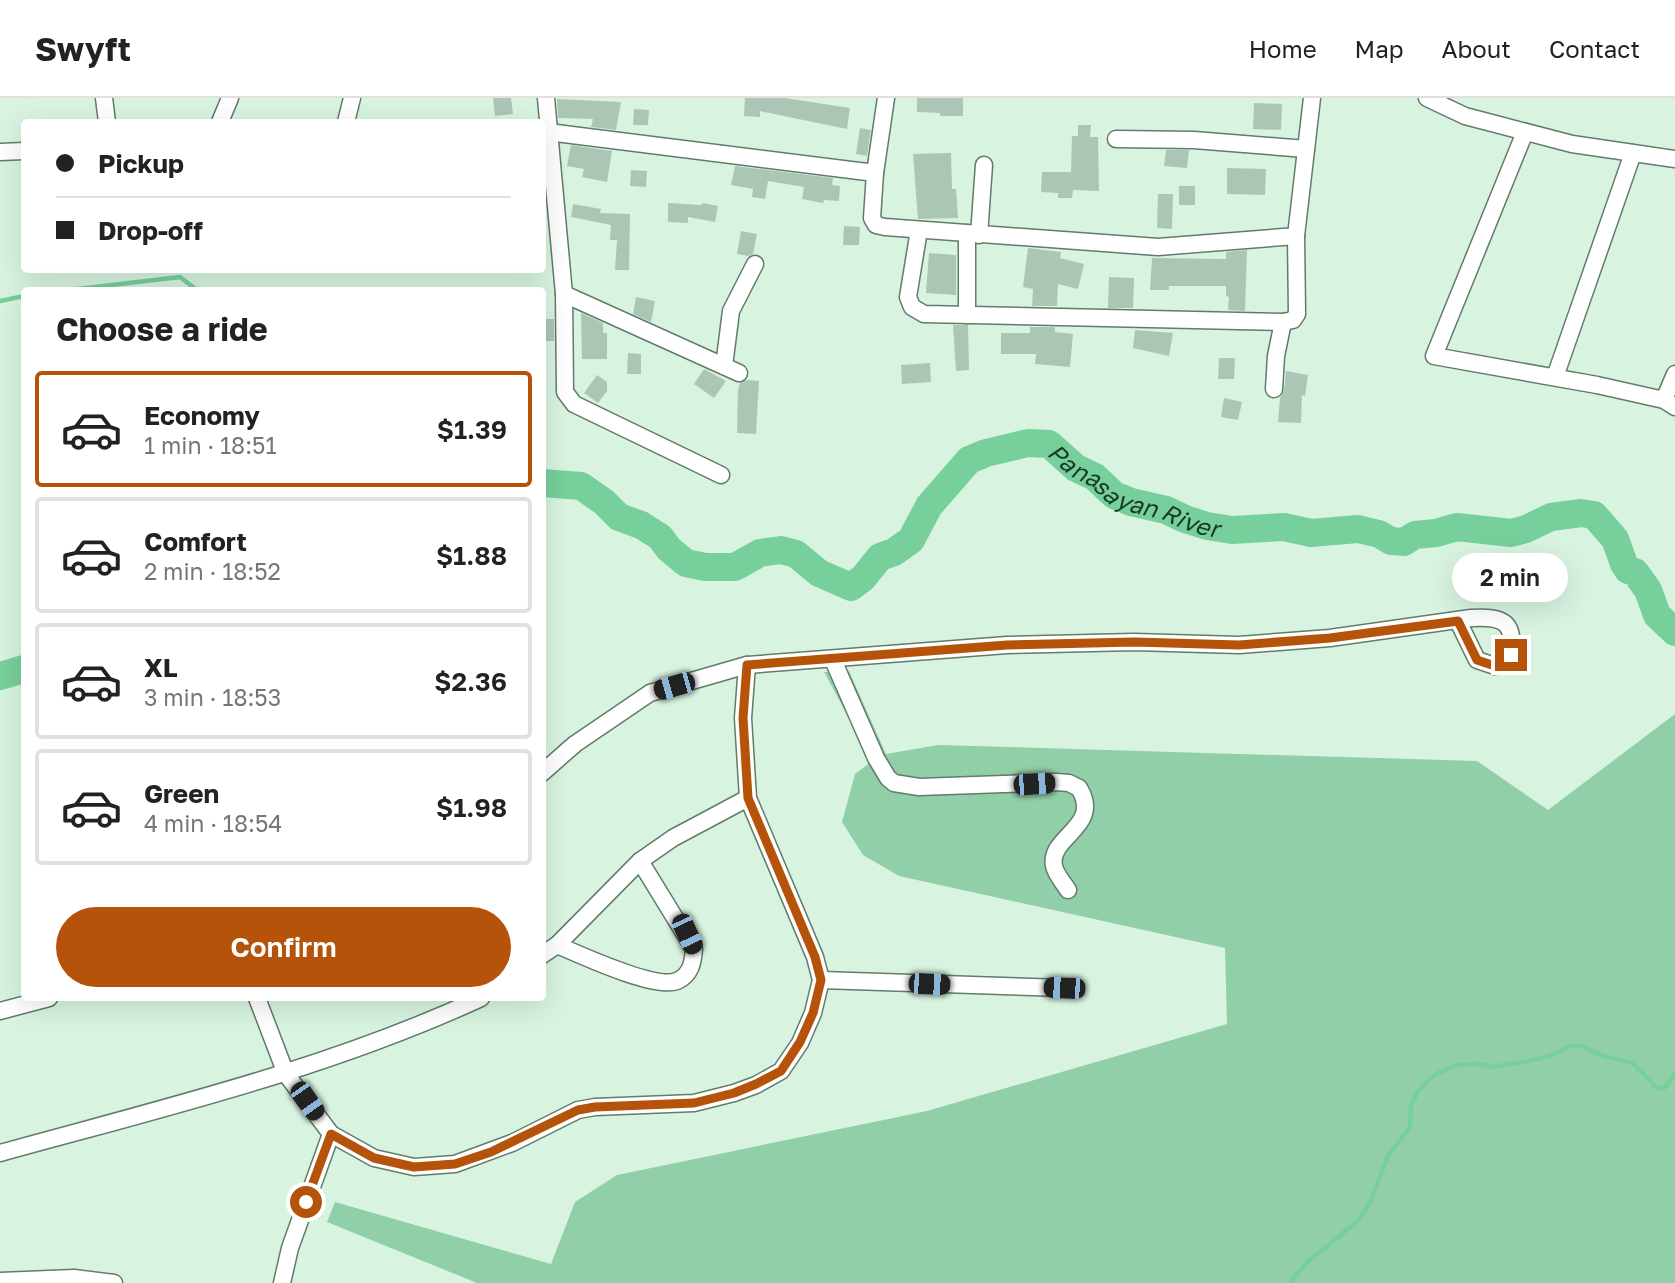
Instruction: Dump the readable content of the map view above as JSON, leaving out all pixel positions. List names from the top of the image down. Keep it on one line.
{"water":["Panasayan River"],"page":{"header":"Swyft","nav":["Home","Map","About","Contact"],"banner":["Pickup","Drop-off"],"heading":"Choose a ride","list":[{"name":"Economy","note":"1 min · 18:51","value":"$1.39"},{"name":"Comfort","note":"2 min · 18:52","value":"$1.88"},{"name":"XL","note":"3 min · 18:53","value":"$2.36"},{"name":"Green","note":"4 min · 18:54","value":"$1.98"}],"bubble":"2 min","buttons":"Confirm"}}
